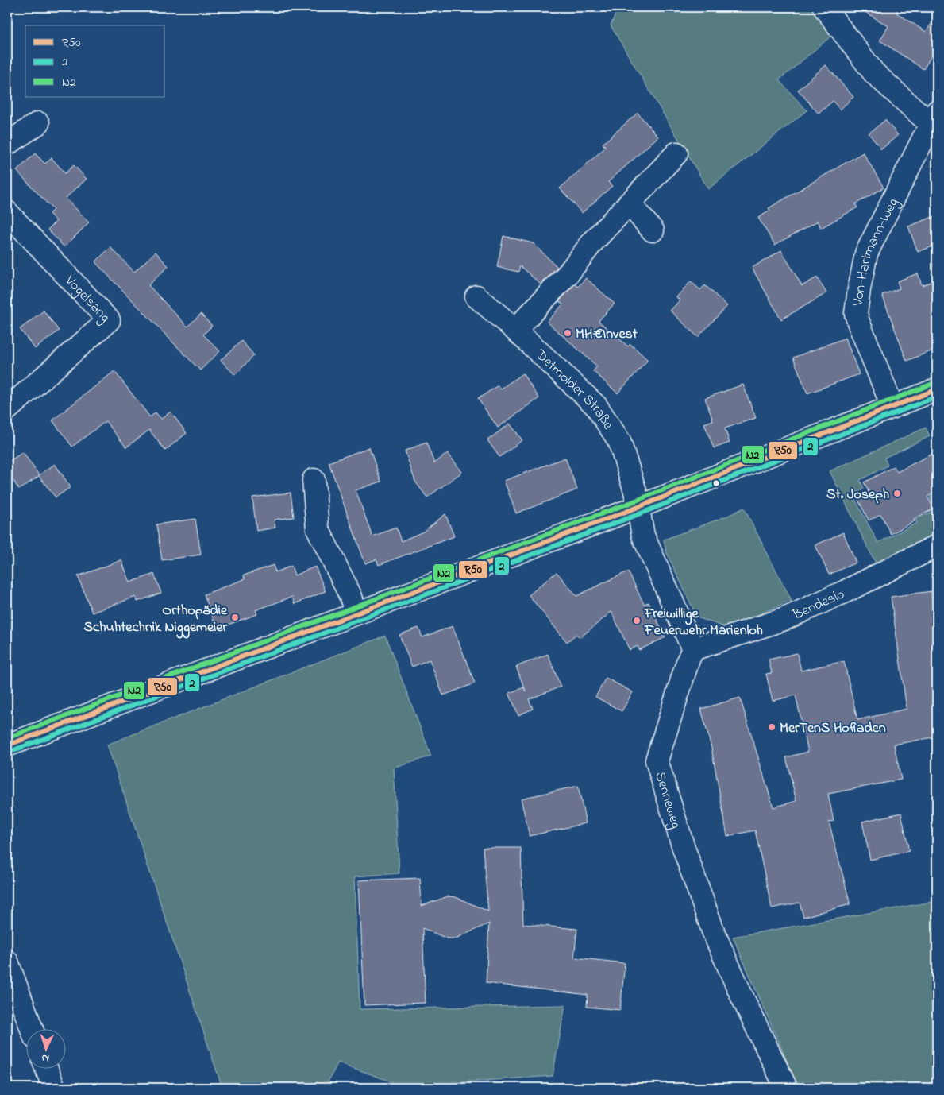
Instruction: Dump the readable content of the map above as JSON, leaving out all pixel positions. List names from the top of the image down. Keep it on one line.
{"streets":{"street":["Von-Hartmann-Weg","Vogelsang","Detmolder Straße","Bendeslo","Senneweg"]},"crossings":[["Bendeslo","Senneweg"]],"places":["MH€Invest","St. Joseph","Orthopädie Schuhtechnik Niggemeier","Freiwillige Feuerwehr Marienloh","MerTenS Hofladen"],"lines":["transit line N2","transit line R50","transit line 2"],"legend":["R50","2","N2"],"north":"bottom"}
